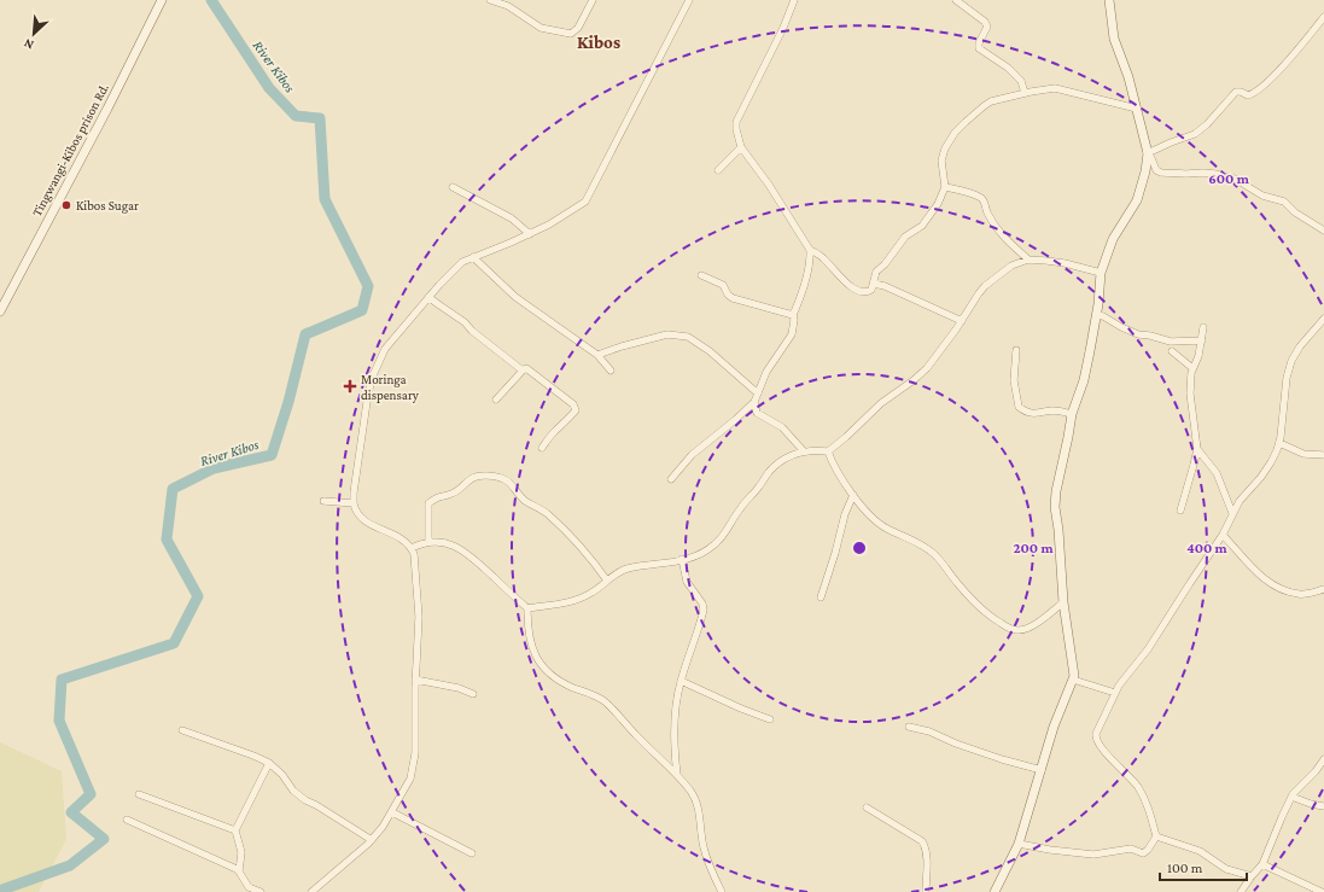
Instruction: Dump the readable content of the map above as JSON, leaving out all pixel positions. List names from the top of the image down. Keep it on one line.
{"streets":{"street":["Tingwangi-Kibos prison Rd."]},"districts":["Kibos"],"water":["River Kibos"],"places":{"other":["Kibos Sugar"],"health":["Moringa dispensary"]},"scale_bar":"100 m","north":"bottom left","rings":["600 m","200 m","400 m"]}
